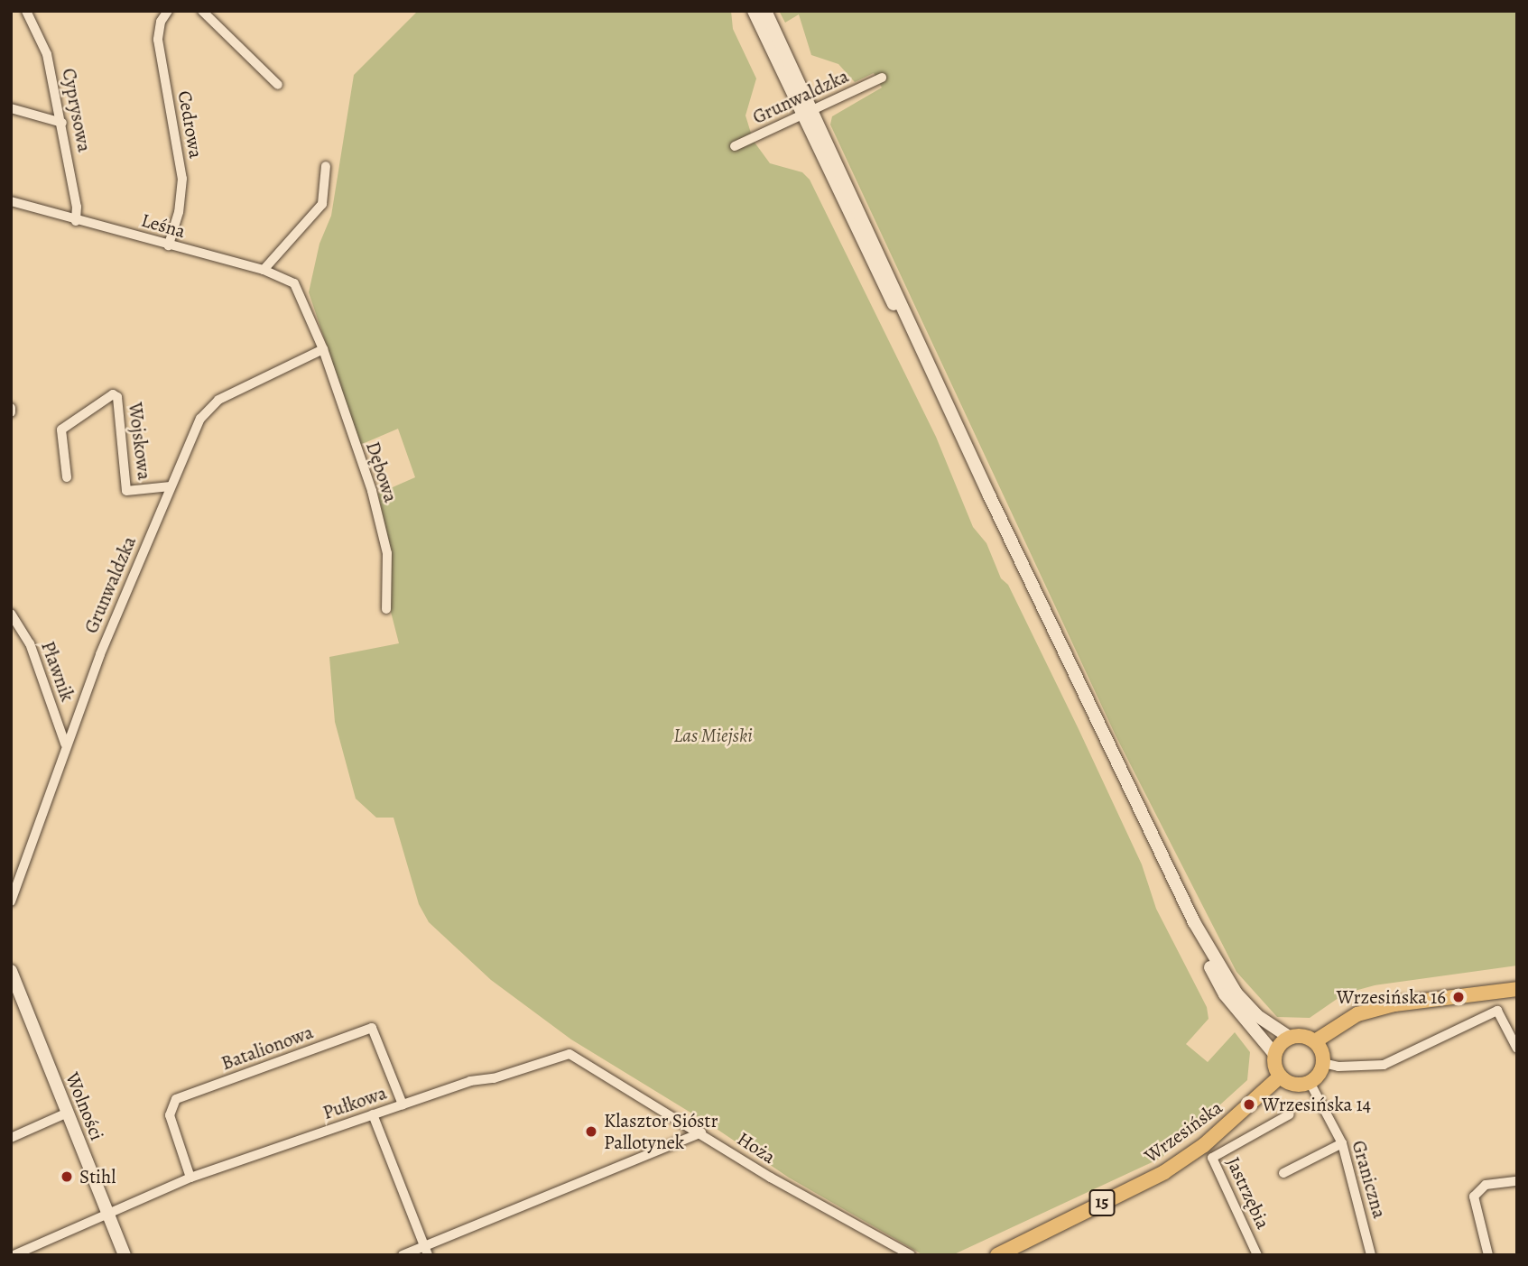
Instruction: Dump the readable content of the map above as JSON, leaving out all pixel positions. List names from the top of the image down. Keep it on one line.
{"streets":{"main road":["Wolności","Wrzesińska","15"],"street":["Grunwaldzka","Cyprysowa","Cedrowa","Leśna","Wojskowa","Dębowa","Pławnik","Batalionowa","Pułkowa","Hoża","Graniczna","Jastrzębia"]},"crossings":[["Grunwaldzka","Wojskowa"],["Grunwaldzka","Dębowa"],["Grunwaldzka","Pławnik"],["Cyprysowa","Leśna"],["Cedrowa","Leśna"],["Leśna","Dębowa"],["Batalionowa","Pułkowa"],["Pułkowa","Wolności"],["Pułkowa","Hoża"],["Wrzesińska","Graniczna"]],"parks":["Las Miejski"],"places":["Wrzesińska 16","Wrzesińska 14","Klasztor Sióstr Pallotynek","Stihl"]}
